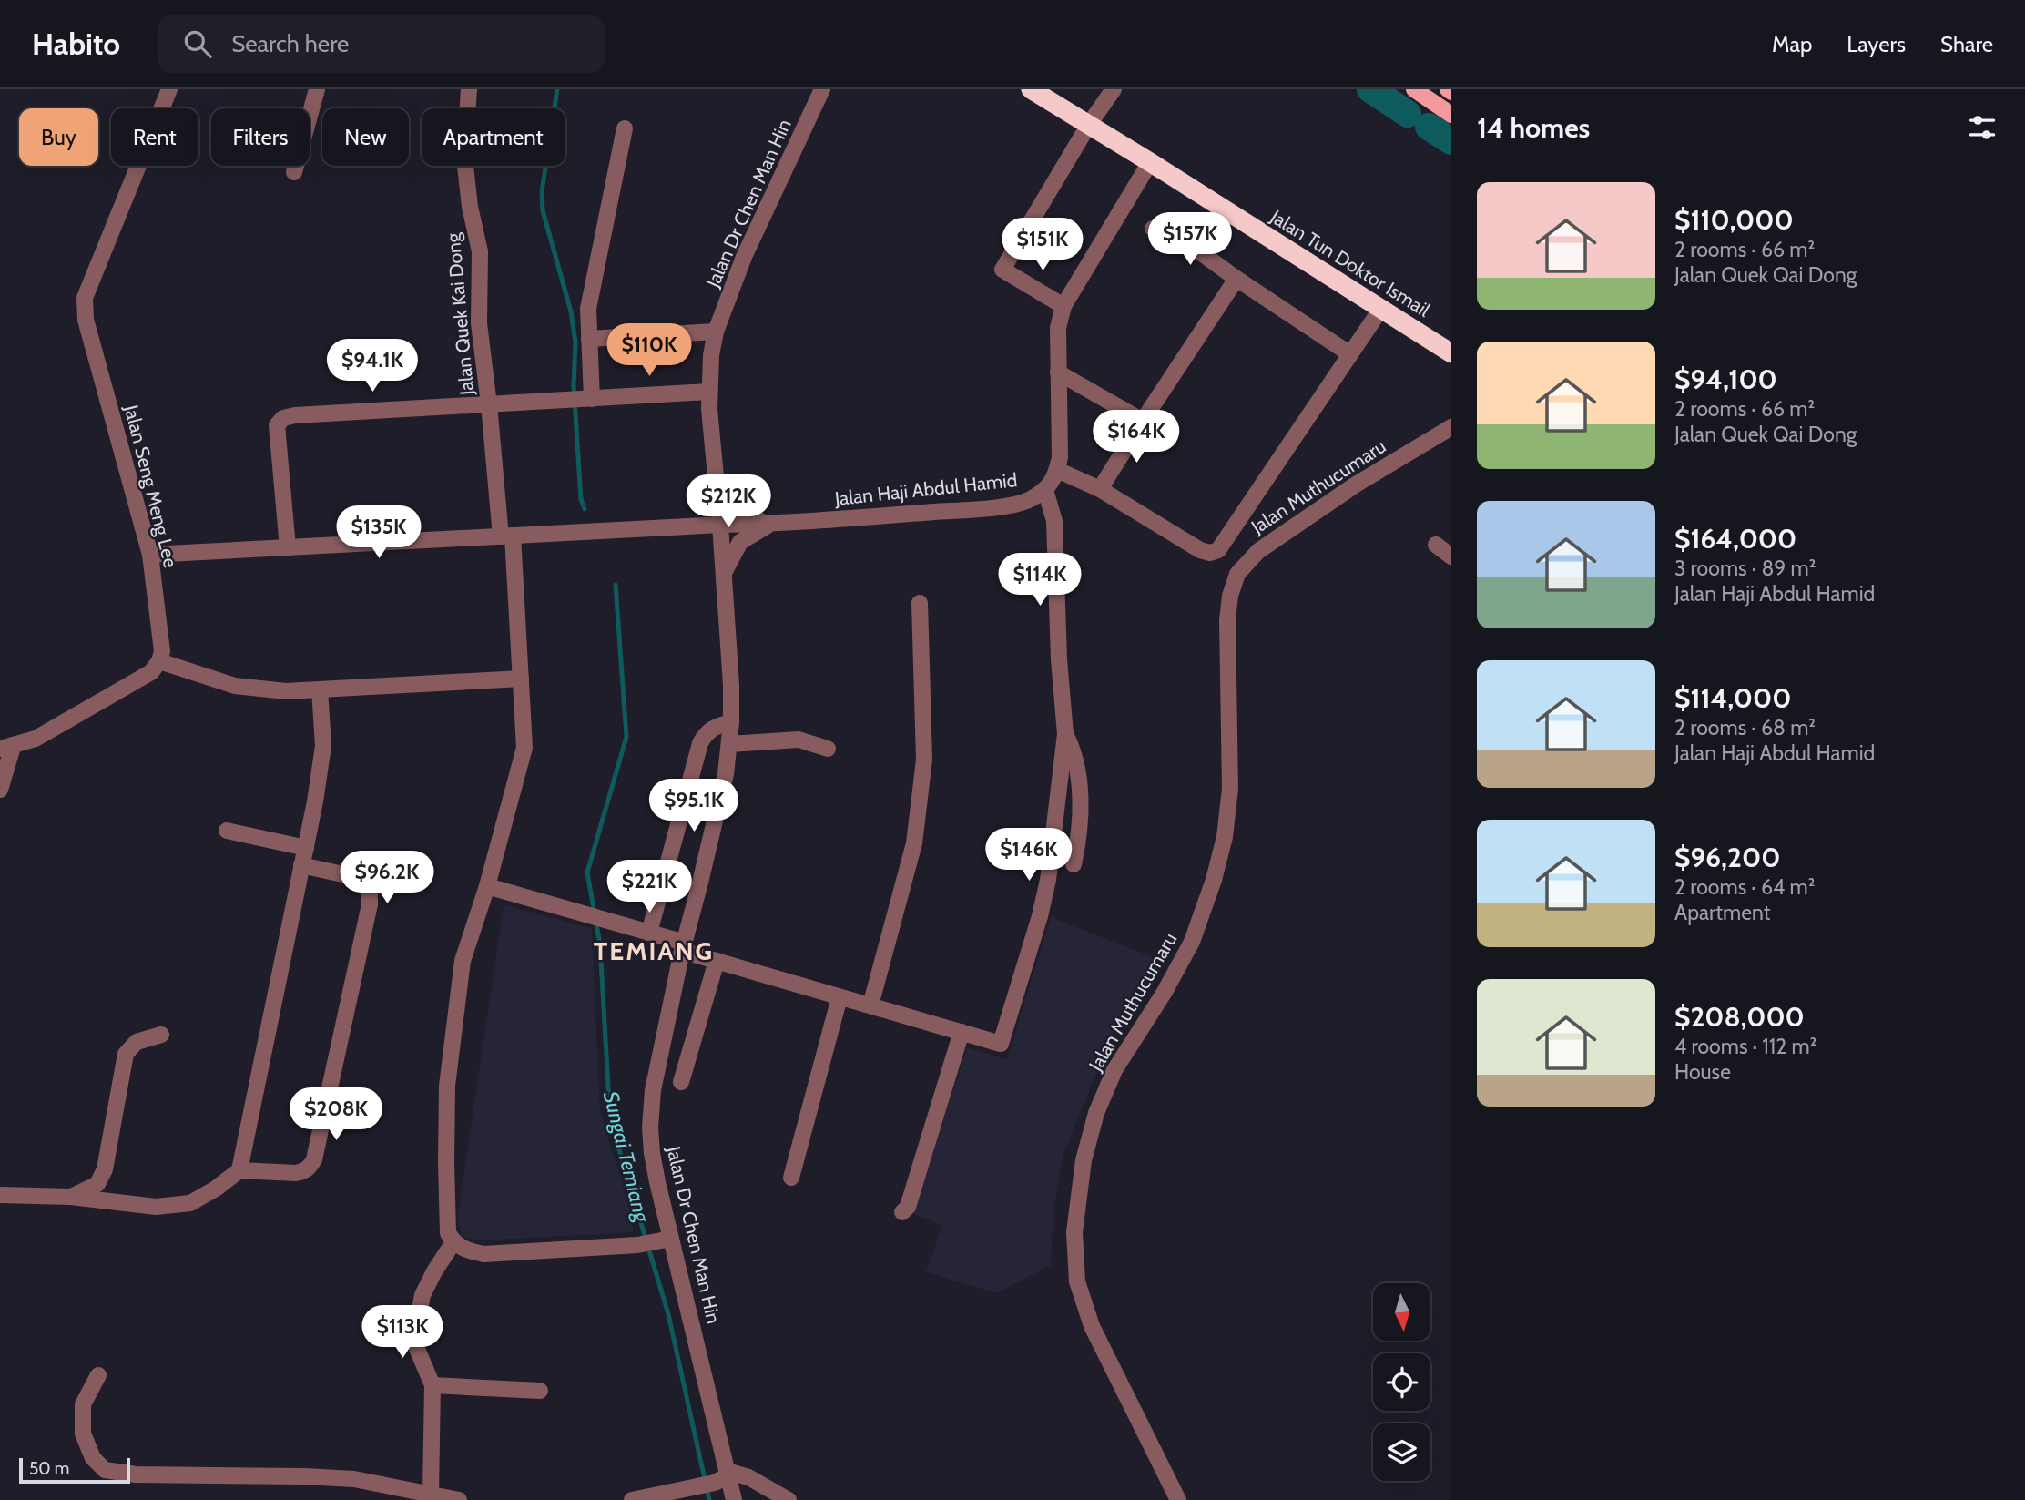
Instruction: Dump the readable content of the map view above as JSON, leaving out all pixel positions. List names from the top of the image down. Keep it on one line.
{"streets":{"highway":["Jalan Tun Doktor Ismail"],"street":["Jalan Dr Chen Man Hin","Jalan Quek Kai Dong","Jalan Seng Meng Lee","Jalan Muthucumaru","Jalan Haji Abdul Hamid"]},"crossings":[["Jalan Dr Chen Man Hin","Jalan Haji Abdul Hamid"],["Jalan Tun Doktor Ismail","Jalan Haji Abdul Hamid"],["Jalan Quek Kai Dong","Jalan Haji Abdul Hamid"],["Jalan Seng Meng Lee","Jalan Haji Abdul Hamid"]],"districts":["TEMIANG"],"water":["Sungai Temiang"],"scale_bar":"50 m","north":"bottom","page":{"header":"Habito","search":"Search here","nav":["Map","Layers","Share"],"heading":"14 homes","chip":["Buy","Rent","Filters","New","Apartment"],"list":[{"name":"$110,000","note":"2 rooms · 66 m² · Jalan Quek Qai Dong"},{"name":"$94,100","note":"2 rooms · 66 m² · Jalan Quek Qai Dong"},{"name":"$164,000","note":"3 rooms · 89 m² · Jalan Haji Abdul Hamid"},{"name":"$114,000","note":"2 rooms · 68 m² · Jalan Haji Abdul Hamid"},{"name":"$96,200","note":"2 rooms · 64 m² · Apartment"},{"name":"$208,000","note":"4 rooms · 112 m² · House"}],"price":["$157K","$151K","$110K","$94.1K","$164K","$212K","$135K","$114K","$95.1K","$146K","$96.2K","$221K","$208K","$113K"],"scale":"50 m"}}
